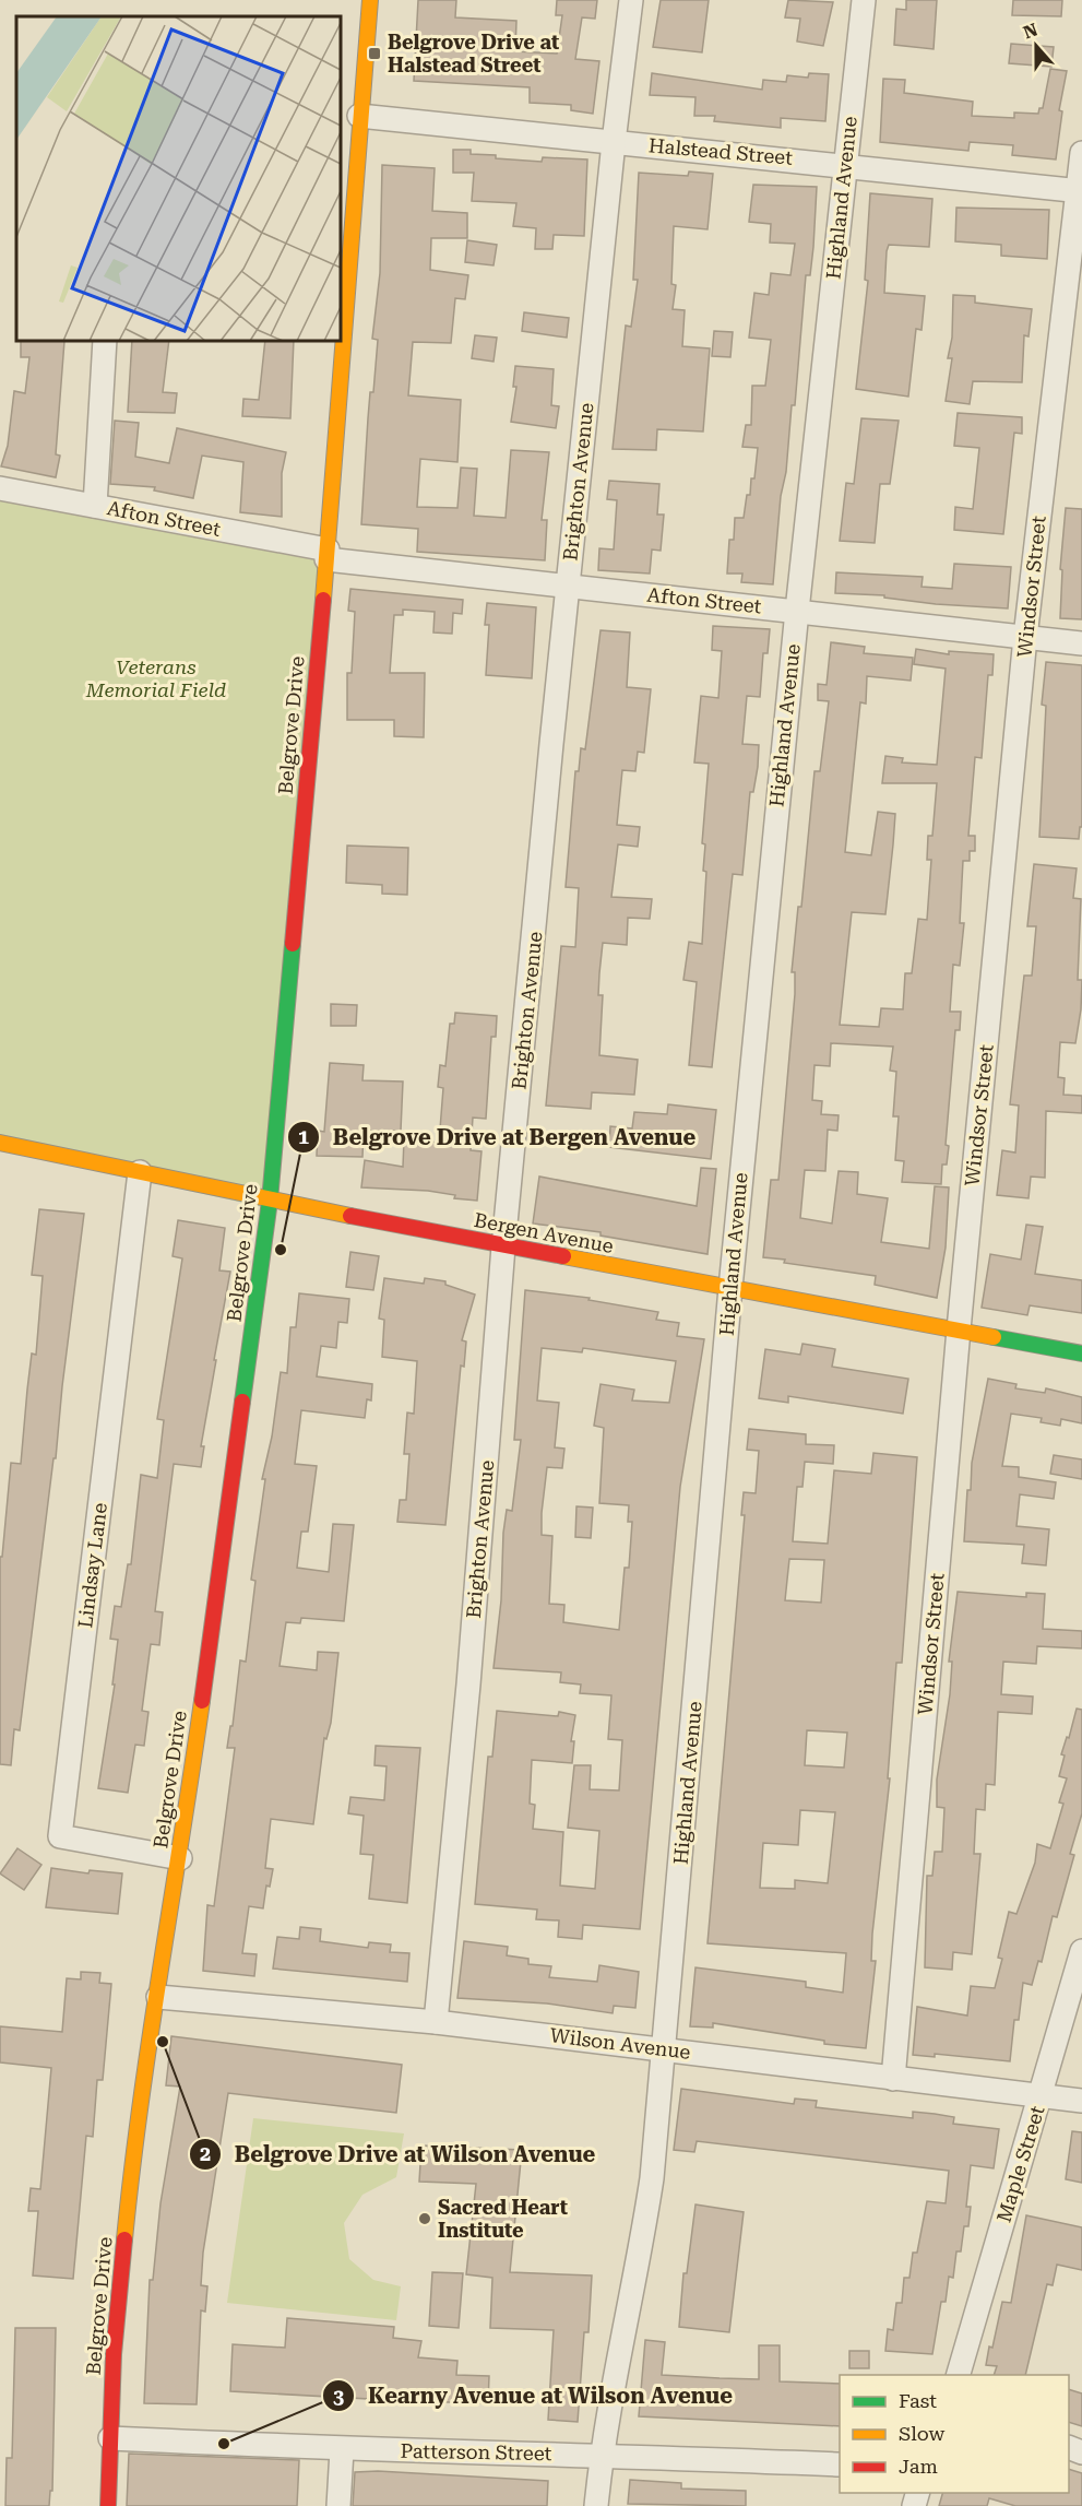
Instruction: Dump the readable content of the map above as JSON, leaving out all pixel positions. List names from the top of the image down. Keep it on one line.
{"streets":{"street":["Halstead Street","Highland Avenue","Brighton Avenue","Afton Street","Windsor Street","Belgrove Drive","Bergen Avenue","Lindsay Lane","Wilson Avenue","Maple Street","Patterson Street"]},"crossings":[["Halstead Street","Highland Avenue"],["Halstead Street","Brighton Avenue"],["Halstead Street","Windsor Street"],["Halstead Street","Belgrove Drive"],["Highland Avenue","Afton Street"],["Highland Avenue","Bergen Avenue"],["Highland Avenue","Wilson Avenue"],["Highland Avenue","Patterson Street"],["Brighton Avenue","Afton Street"],["Brighton Avenue","Bergen Avenue"],["Brighton Avenue","Wilson Avenue"],["Afton Street","Windsor Street"],["Afton Street","Belgrove Drive"],["Windsor Street","Bergen Avenue"],["Windsor Street","Wilson Avenue"],["Belgrove Drive","Bergen Avenue"],["Belgrove Drive","Lindsay Lane"],["Belgrove Drive","Wilson Avenue"],["Belgrove Drive","Patterson Street"],["Bergen Avenue","Lindsay Lane"],["Wilson Avenue","Maple Street"]],"parks":["Veterans Memorial Field"],"places":{"transit":["Belgrove Drive at Halstead Street"],"other":["Belgrove Drive at Bergen Avenue","Belgrove Drive at Wilson Avenue","Sacred Heart Institute","Kearny Avenue at Wilson Avenue"]},"legend":["Fast","Slow","Jam"],"north":"top"}
